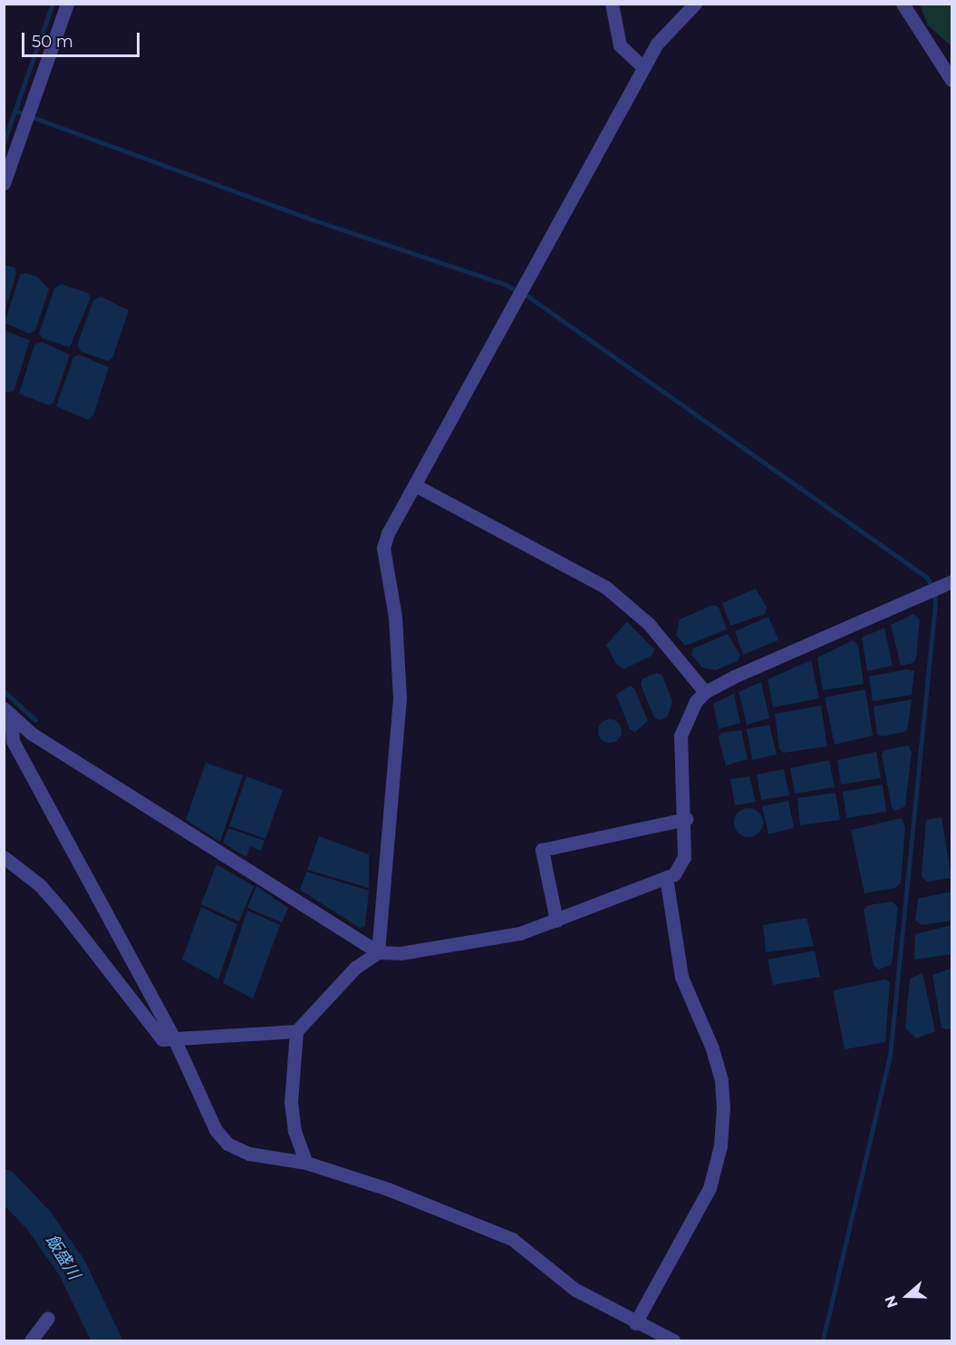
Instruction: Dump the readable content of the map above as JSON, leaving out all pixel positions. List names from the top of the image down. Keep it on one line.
{"water":["飯盛川"],"scale_bar":"50 m","north":"left"}
